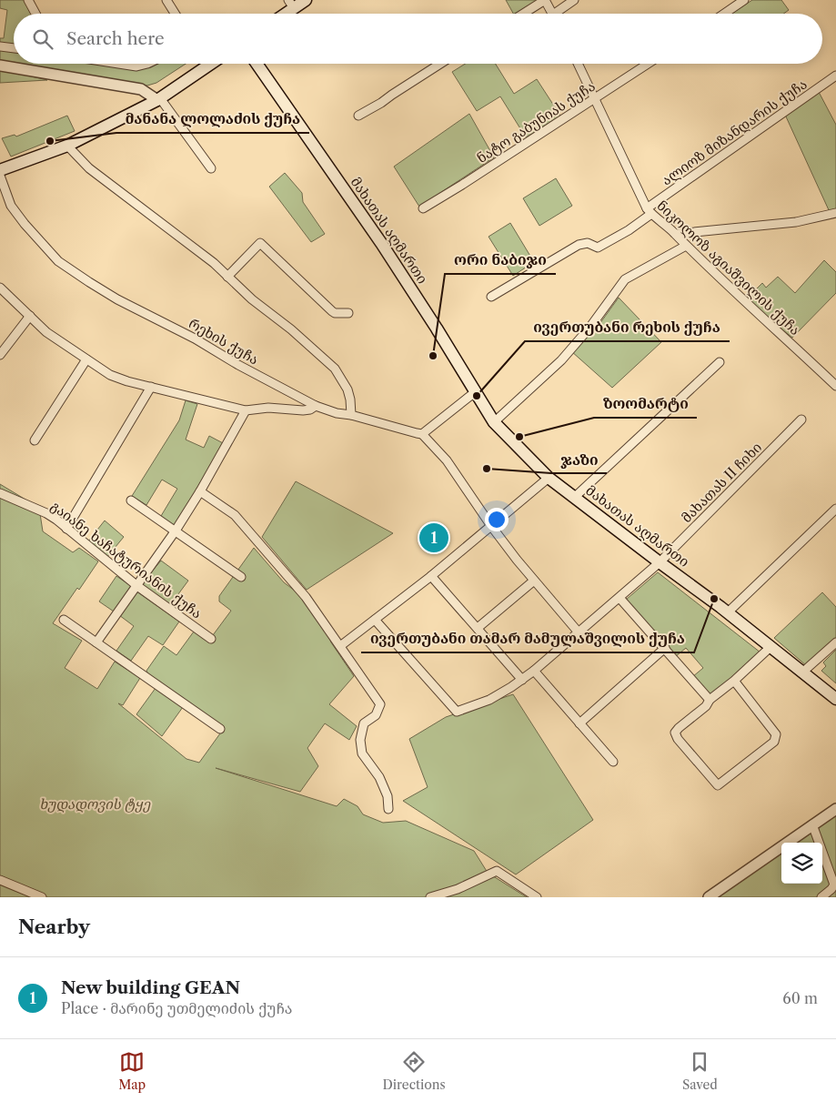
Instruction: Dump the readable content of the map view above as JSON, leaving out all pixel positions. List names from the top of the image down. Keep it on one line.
{"streets":{"main road":["მახათას აღმართი"],"street":["ნატო გაბუნიას ქუჩა","ალიოზ მიზანდარის ქუჩა","ნიკოლოზ აგიაშვილის ქუჩა","რეხის ქუჩა","მახათას II ჩიხი","გაიანე ხაჩატურიანის ქუჩა"]},"crossings":[["ნატო გაბუნიას ქუჩა","ნიკოლოზ აგიაშვილის ქუჩა"],["ალიოზ მიზანდარის ქუჩა","ნიკოლოზ აგიაშვილის ქუჩა"],["მახათას აღმართი","მახათას II ჩიხი"]],"parks":["ხუდადოვის ტყე"],"places":["მანანა ლოლაძის ქუჩა","ორი ნაბიჯი","ივერთუბანი რეხის ქუჩა","ზოომარტი","ჯაზი","ივერთუბანი თამარ მამულაშვილის ქუჩა"],"page":{"search":"Search here","pins":"1","heading":"Nearby","list":[{"mark":"1","name":"New building GEAN","note":"Place · მარინე უთმელიძის ქუჩა","value":"60 m"}],"nav":["Map","Directions","Saved"]}}
